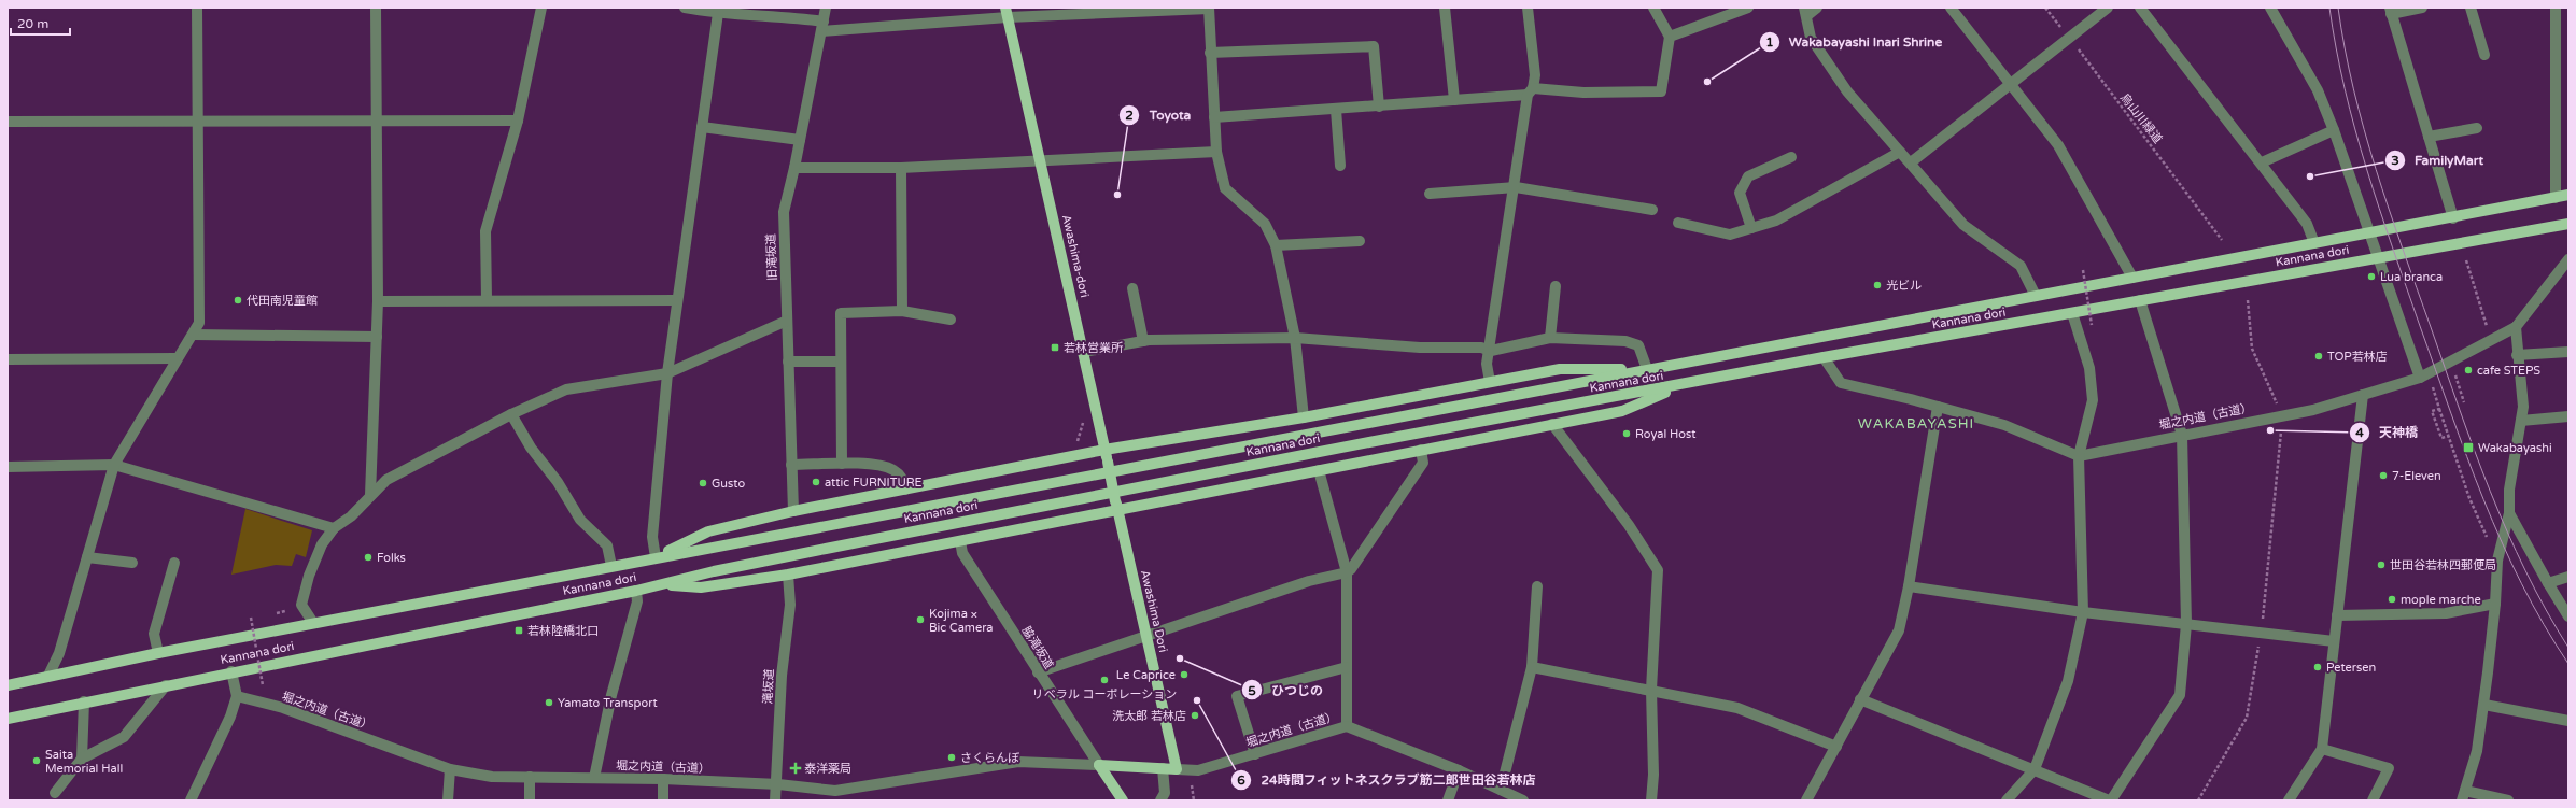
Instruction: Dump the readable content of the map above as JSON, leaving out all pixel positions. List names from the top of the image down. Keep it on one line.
{"streets":{"main road":["Awashima-dori","Kannana dori","Awashima Dori"],"street":["旧滝坂道","堀之内道（古道）","脇滝坂道","滝坂道"],"path":["烏山川緑道"]},"crossings":[["Awashima-dori","Awashima Dori"],["堀之内道（古道）","Awashima Dori"],["堀之内道（古道）","脇滝坂道"],["堀之内道（古道）","滝坂道"]],"districts":["WAKABAYASHI"],"places":{"other":["Wakabayashi Inari Shrine","FamilyMart","Toyota","Lua branca","光ビル","代田南児童館","TOP若林店","cafe STEPS","天神橋","Royal Host","7-Eleven","attic FURNITURE","Gusto","Folks","世田谷若林四郵便局","mople marche","Kojima × Bic Camera","ひつじの","Petersen","Le Caprice","リベラル コーポレーション","24時間フィットネスクラブ筋二郎世田谷若林店","Yamato Transport","洗太郎 若林店","さくらんぼ","Saita Memorial Hall"],"transit":["若林営業所","Wakabayashi","若林陸橋北口"],"health":["泰洋薬局"]},"scale_bar":"20 m"}
